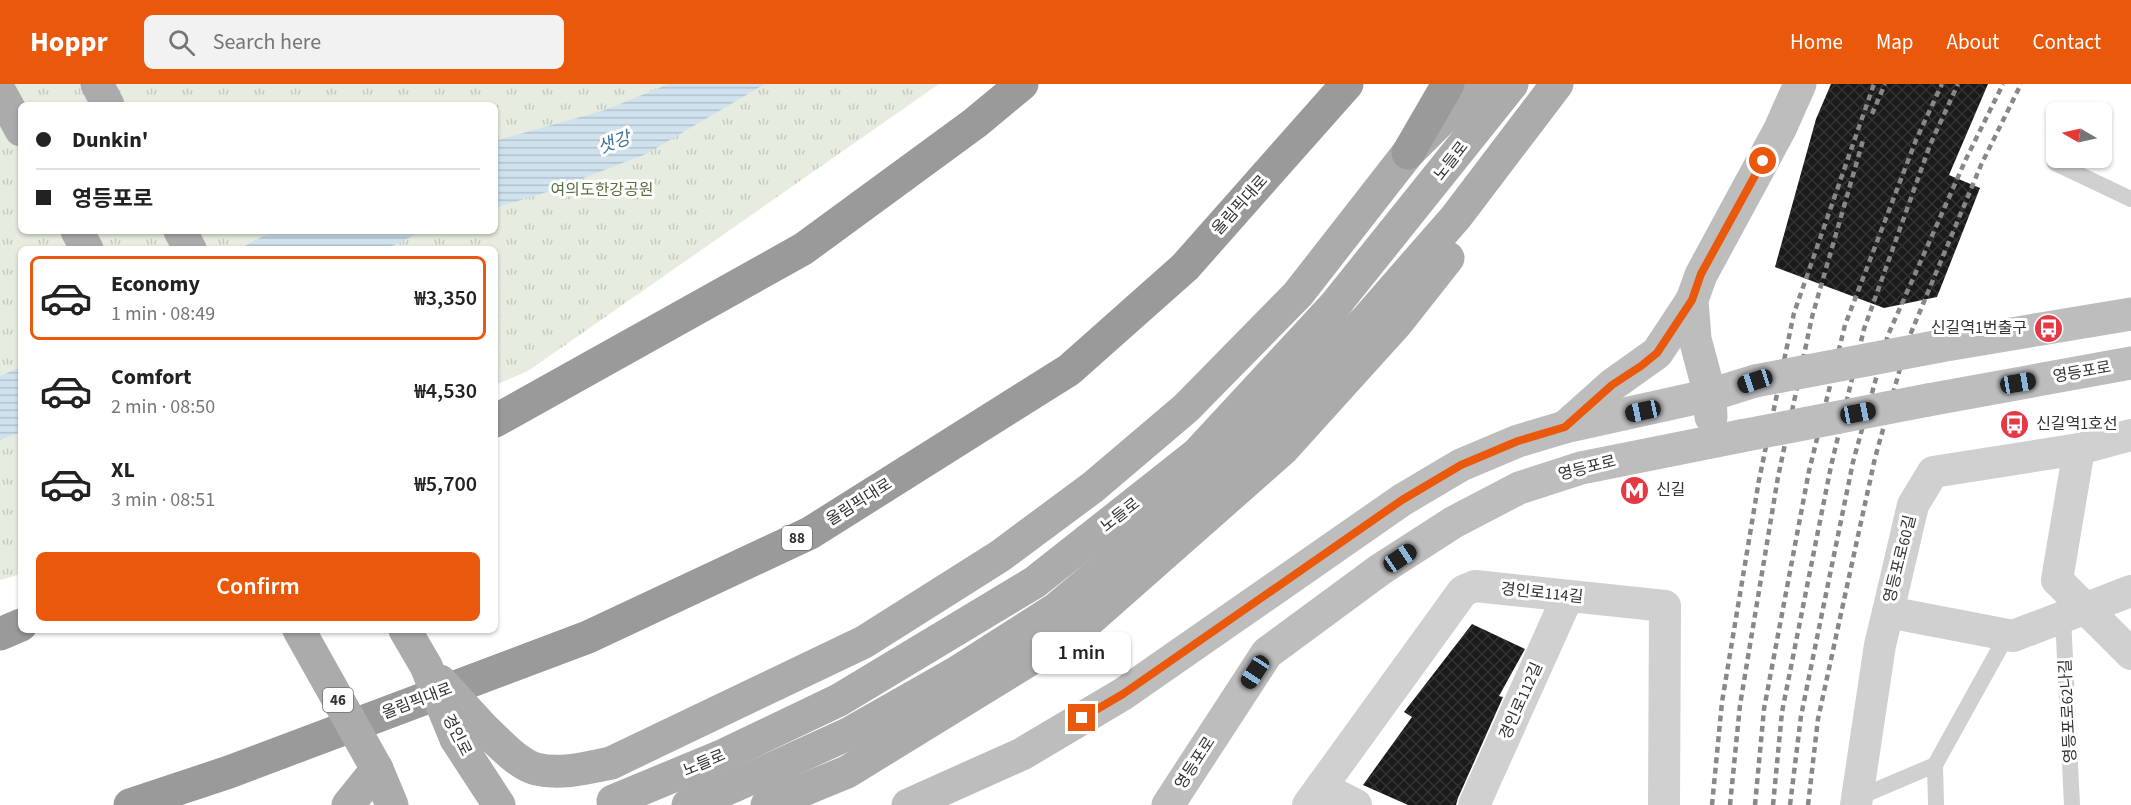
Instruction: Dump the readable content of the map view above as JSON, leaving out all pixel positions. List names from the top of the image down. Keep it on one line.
{"streets":{"highway":["올림픽대로","88"],"main road":["노들로","영등포로","46","경인로"],"street":["영등포로60길","경인로114길","경인로112길"],"lane":["영등포로62나길"]},"crossings":[["경인로114길","경인로112길"]],"water":["샛강"],"parks":["여의도한강공원"],"places":{"bus stop":["신길역1번출구","신길역1호선"],"metro station":["신길"]},"north":"left","page":{"header":"Hoppr","search":"Search here","nav":["Home","Map","About","Contact"],"banner":["Dunkin'","영등포로"],"list":[{"name":"Economy","note":"1 min · 08:49","value":"₩3,350"},{"name":"Comfort","note":"2 min · 08:50","value":"₩4,530"},{"name":"XL","note":"3 min · 08:51","value":"₩5,700"}],"buttons":"Confirm","bubble":"1 min"}}
